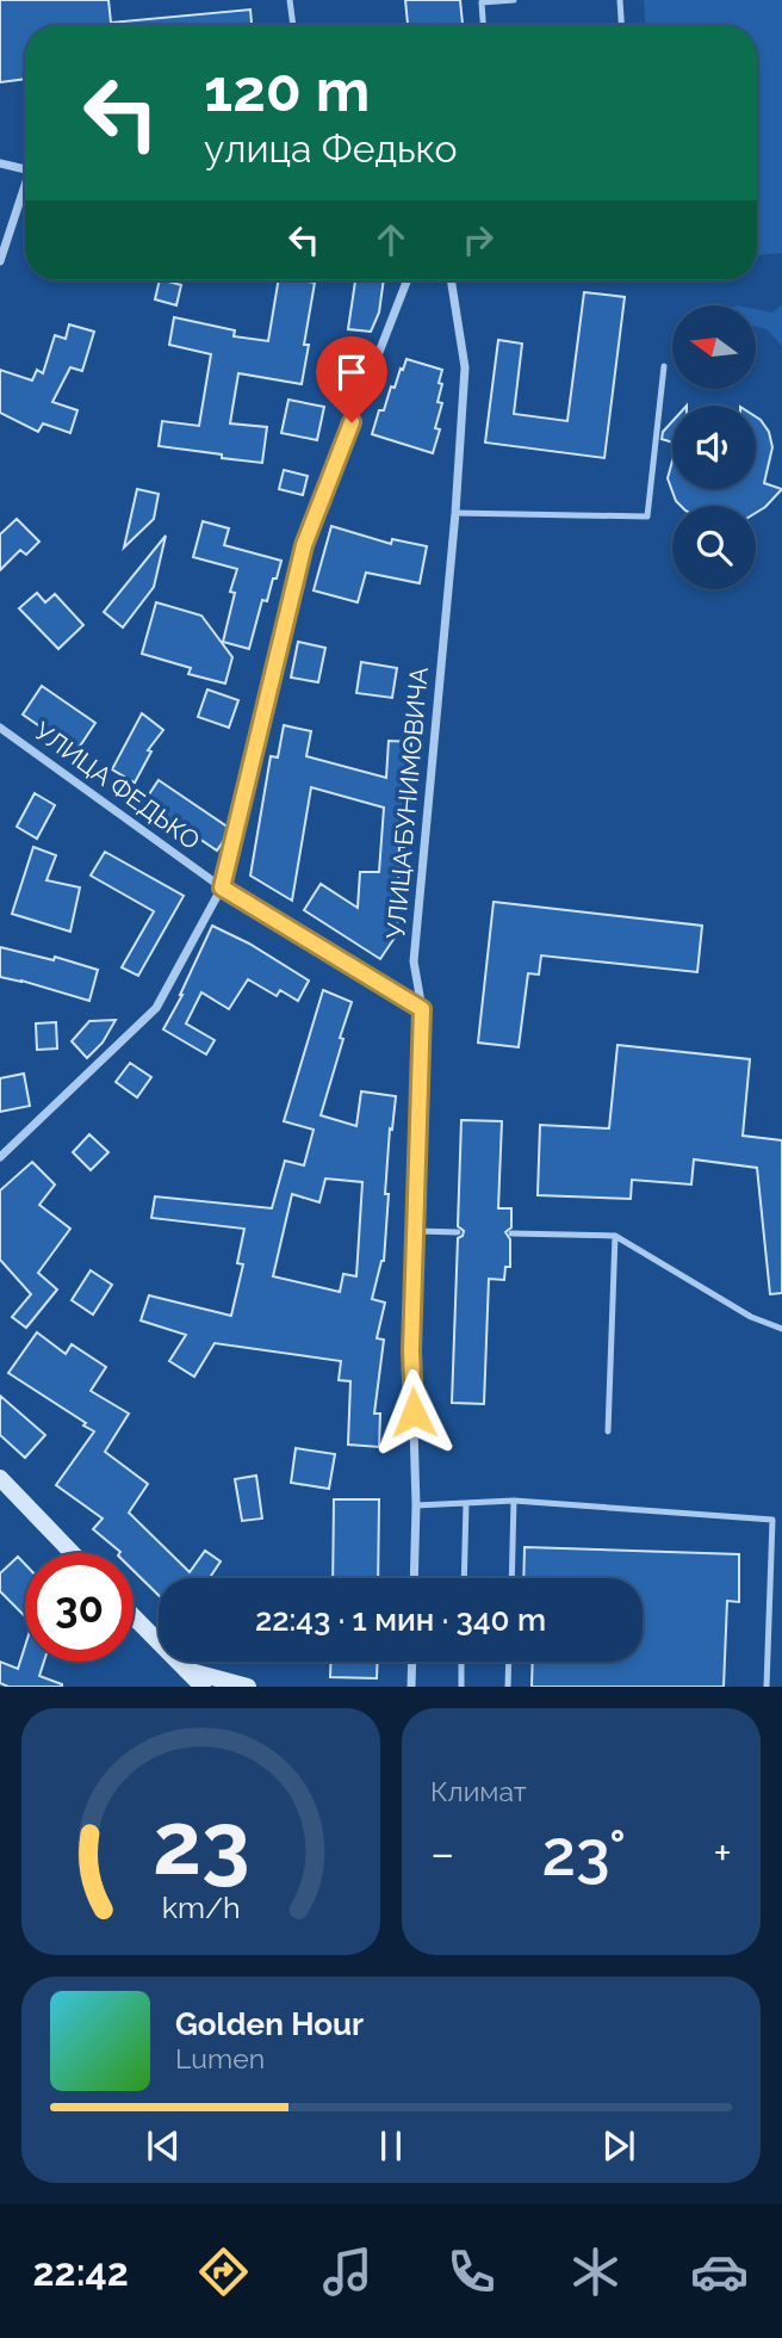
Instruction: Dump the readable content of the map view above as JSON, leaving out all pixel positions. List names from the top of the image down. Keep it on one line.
{"streets":{"street":["УЛИЦА ФЕДЬКО","УЛИЦА БУНИМОВИЧА"]},"crossings":[["УЛИЦА ФЕДЬКО","УЛИЦА БУНИМОВИЧА"]],"north":"left","page":{"turn":["120 m","улица Федько"],"limit":"30","trip":"22:43 · 1 мин · 340 m","tile":"Климат","heat":["−","23°","+"],"song":["Golden Hour","Lumen"],"tabs":"22:42","gauge":["23","km/h"]}}
